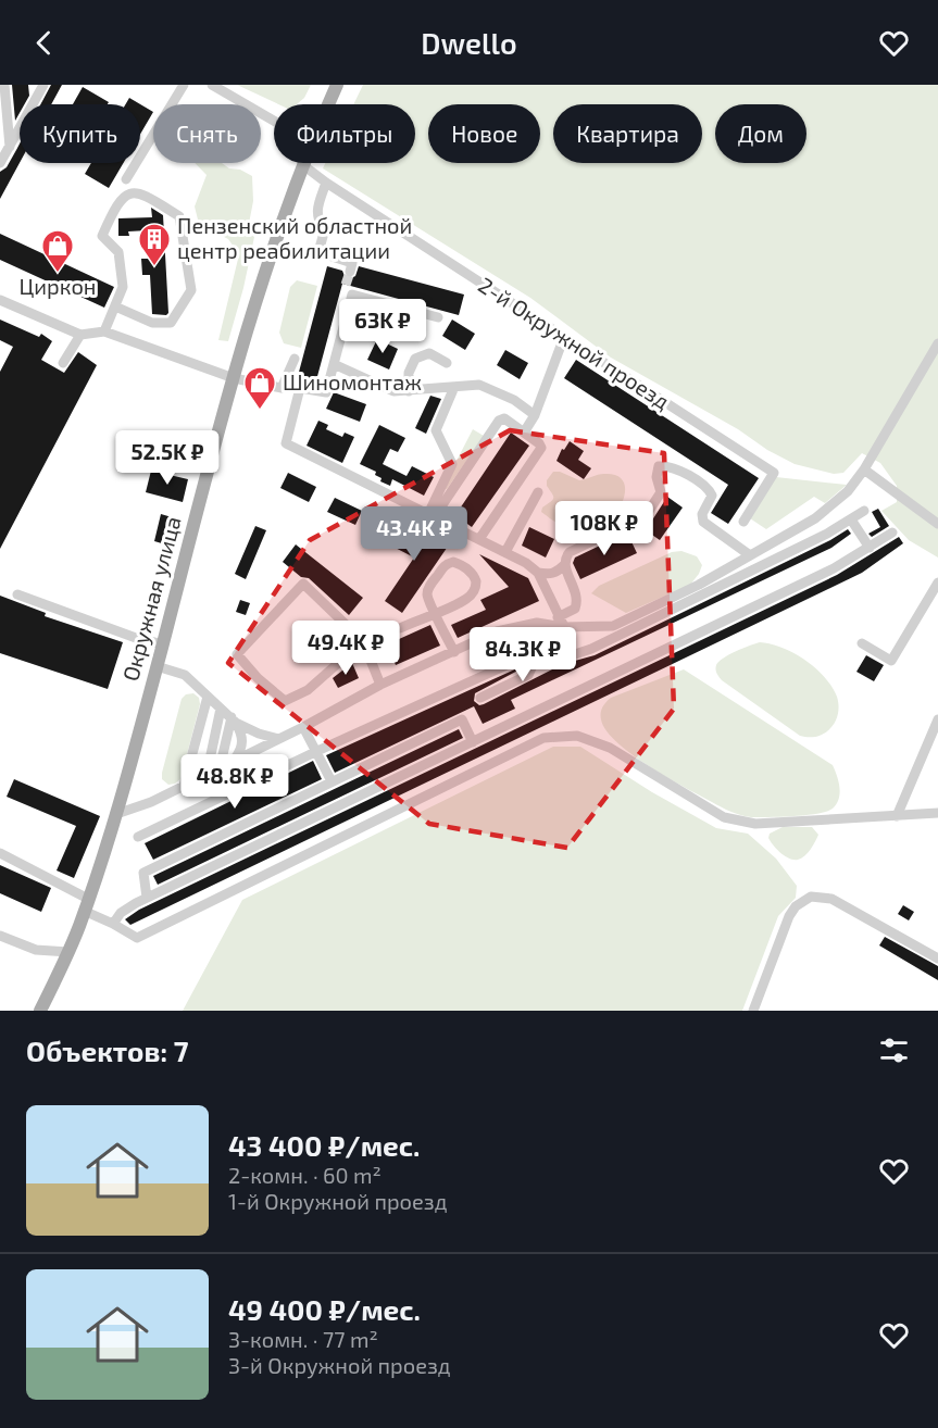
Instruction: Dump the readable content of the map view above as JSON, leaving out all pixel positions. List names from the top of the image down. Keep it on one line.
{"streets":{"main road":["Окружная улица"],"street":["2-й Окружной проезд"]},"crossings":[["2-й Окружной проезд","Окружная улица"]],"places":{"building":["Пензенский областной центр реабилитации"],"shop":["Циркон","Шиномонтаж"]},"page":{"header":"Dwello","chip":["Купить","Снять","Фильтры","Новое","Квартира","Дом"],"price":["63K ₽","52.5K ₽","108K ₽","43.4K ₽","49.4K ₽","84.3K ₽","48.8K ₽"],"heading":"Объектов: 7","list":[{"name":"43 400 ₽/мес.","note":"2-комн. · 60 m² · 1-й Окружной проезд"},{"name":"49 400 ₽/мес.","note":"3-комн. · 77 m² · 3-й Окружной проезд"}]}}
